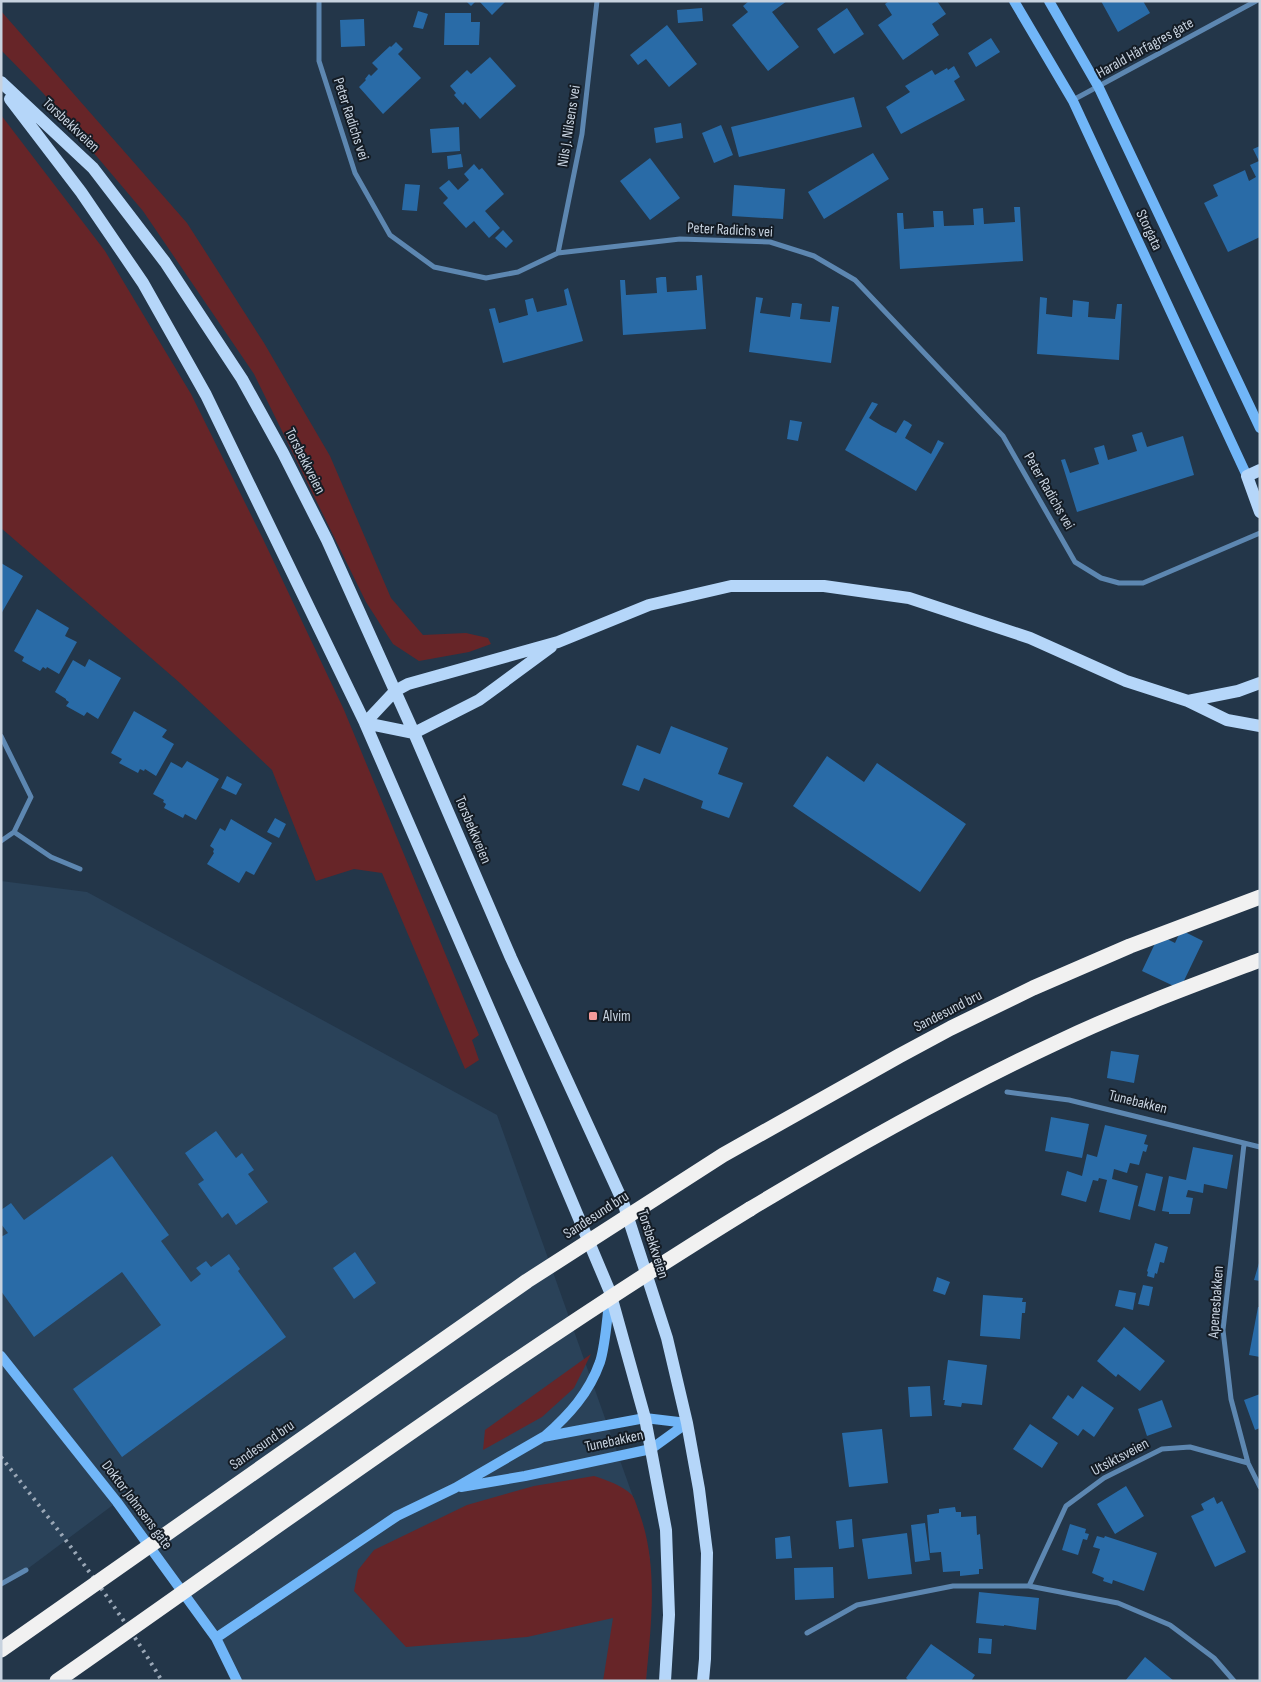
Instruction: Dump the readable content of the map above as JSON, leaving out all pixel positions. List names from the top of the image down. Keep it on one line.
{"streets":{"highway":["Sandesund bru"],"main road":["Torsbekkveien"],"street":["Harald Hårfagres gate","Peter Radichs vei","Nils J. Nilsens vei","Storgata","Tunebakken","Apenesbakken","Utsiktsveien","Doktor Johnsens gate"]},"crossings":[["Harald Hårfagres gate","Storgata"],["Peter Radichs vei","Nils J. Nilsens vei"],["Torsbekkveien","Tunebakken"],["Tunebakken","Apenesbakken"],["Tunebakken","Doktor Johnsens gate"],["Apenesbakken","Utsiktsveien"]],"places":{"transit":["Alvim"]}}
